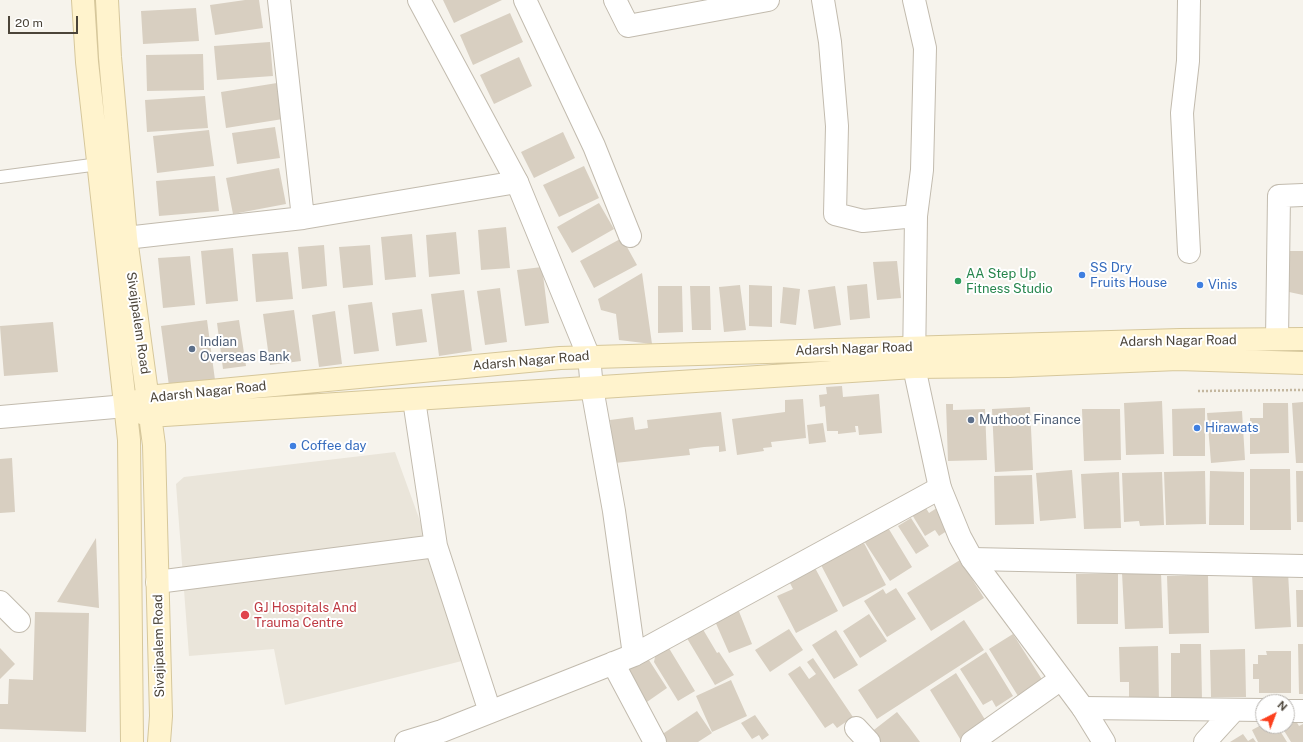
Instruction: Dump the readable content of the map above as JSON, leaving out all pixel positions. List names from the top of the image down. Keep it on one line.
{"streets":{"main road":["Sivajipalem Road","Adarsh Nagar Road"]},"crossings":[["Sivajipalem Road","Adarsh Nagar Road"]],"places":["SS Dry Fruits House","AA Step Up Fitness Studio","Vinis","Indian Overseas Bank","Muthoot Finance","Hirawats","Coffee day","GJ Hospitals And Trauma Centre"],"scale_bar":"20 m","north":"top right"}
